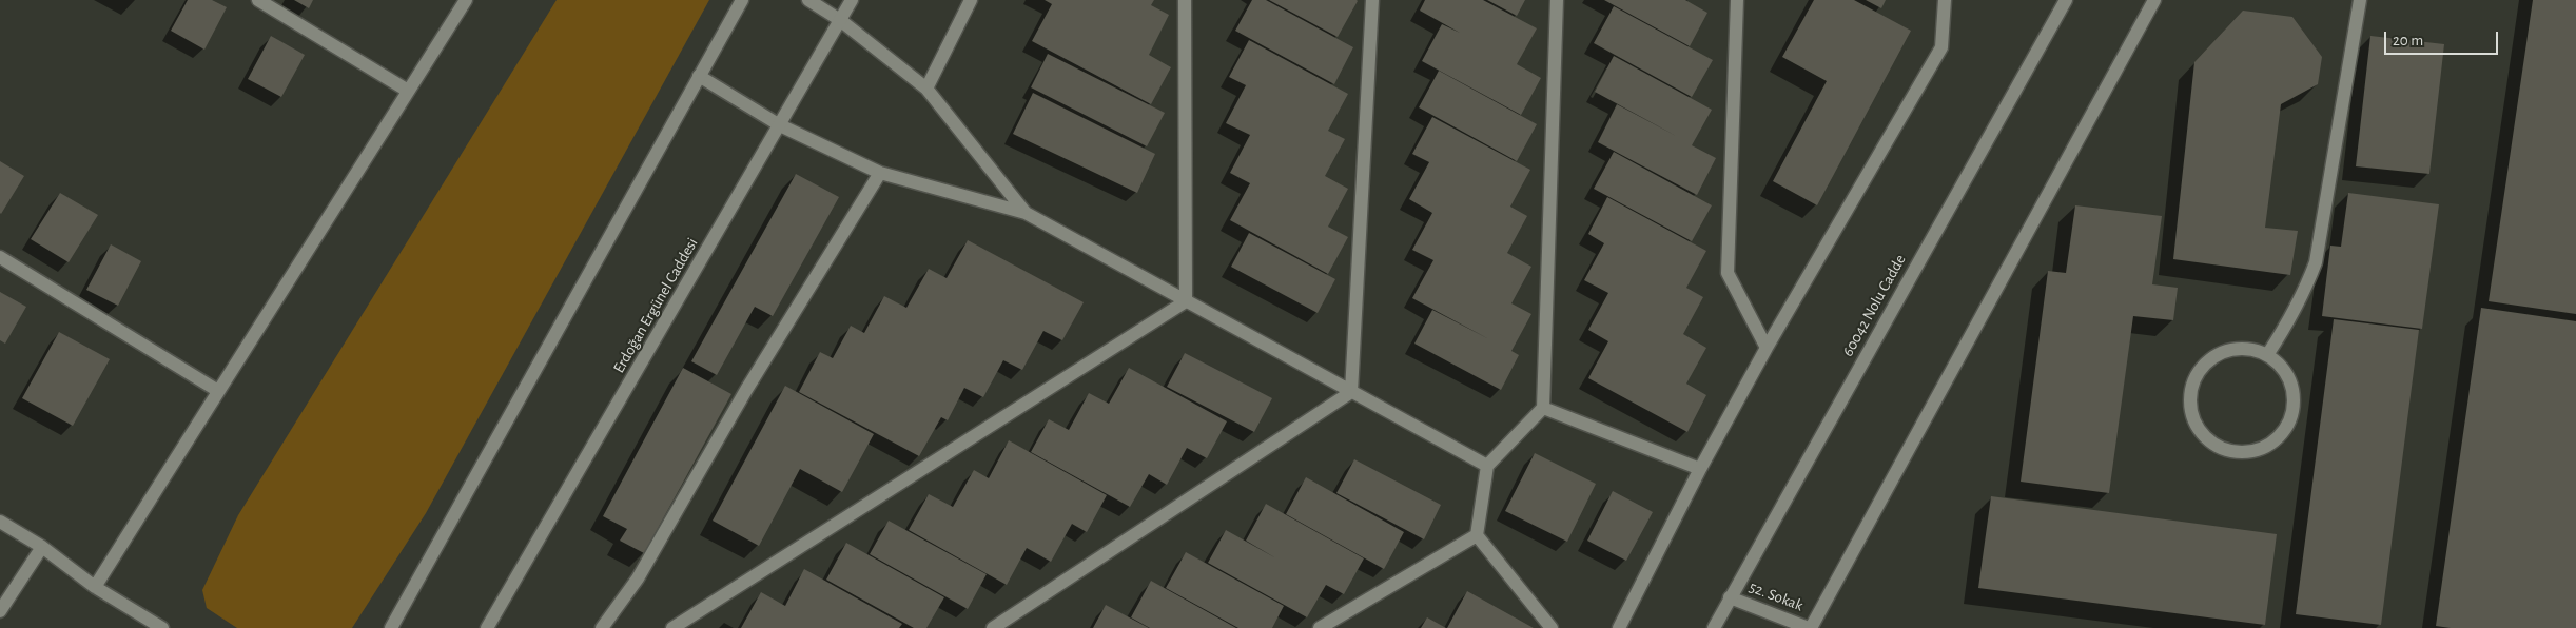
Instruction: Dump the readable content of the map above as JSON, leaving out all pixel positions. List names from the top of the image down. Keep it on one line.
{"streets":{"street":["Erdoğan Ergünel Caddesi","60042 Nolu Cadde","52. Sokak"]},"crossings":[["60042 Nolu Cadde","52. Sokak"]],"scale_bar":"20 m"}
